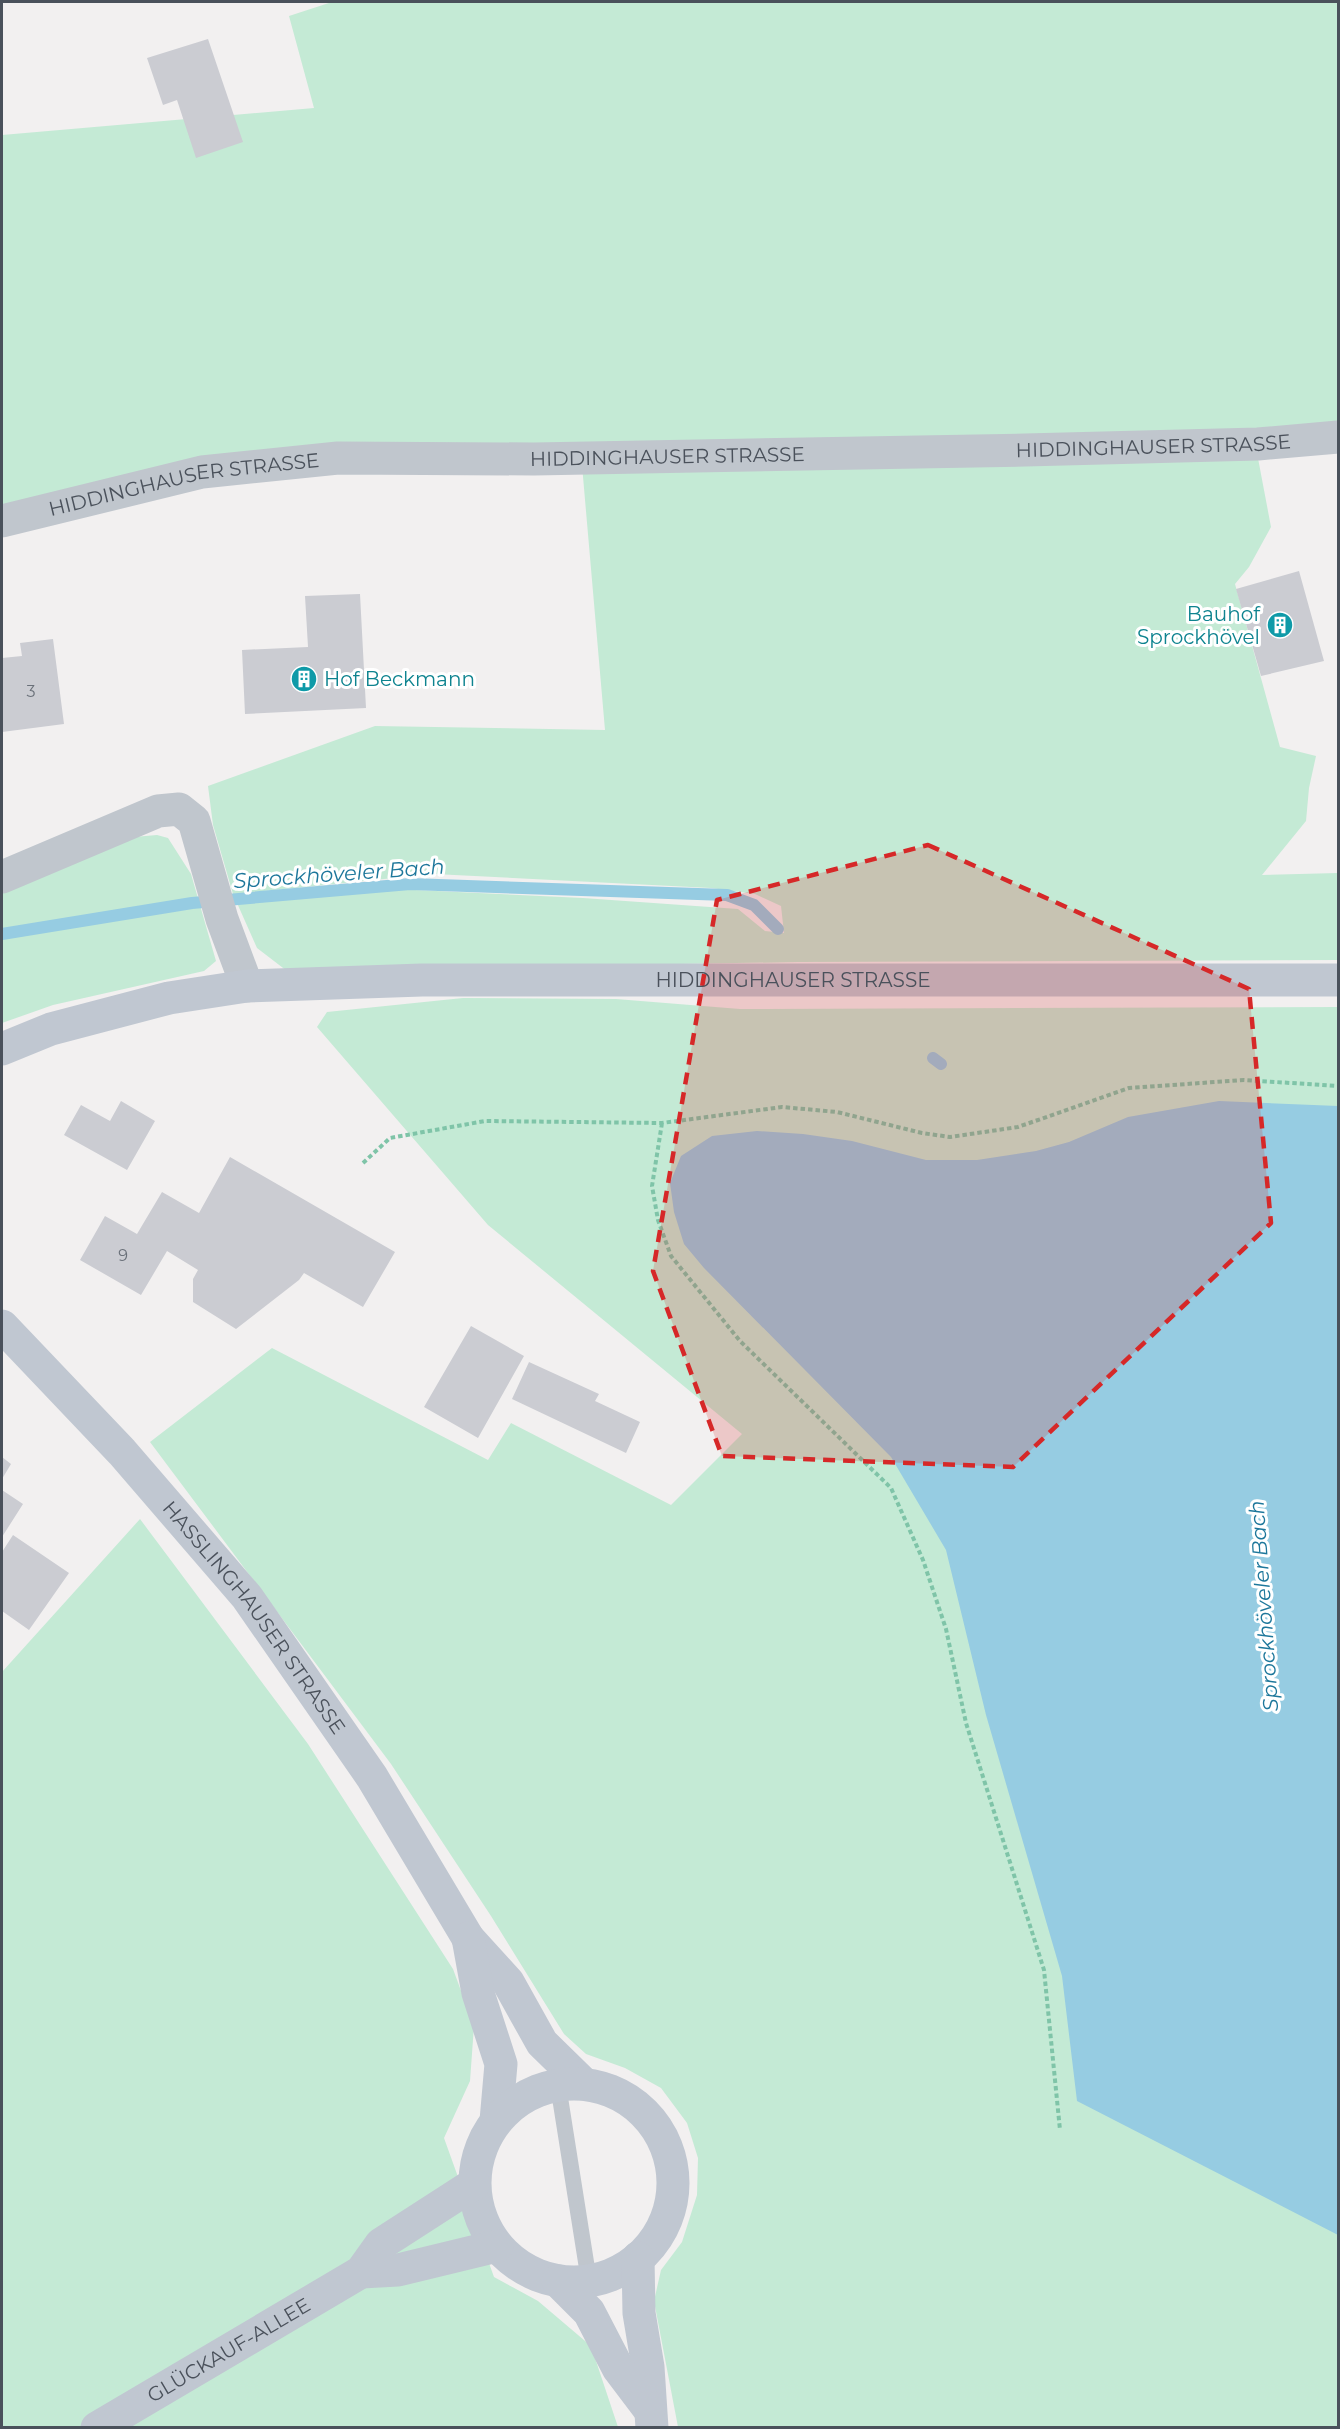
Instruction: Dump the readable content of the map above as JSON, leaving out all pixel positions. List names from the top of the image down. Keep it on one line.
{"streets":{"main road":["HIDDINGHAUSER STRASSE","HASSLINGHAUSER STRASSE","GLÜCKAUF-ALLEE"]},"water":["Sprockhöveler Bach"],"places":{"building":["Bauhof Sprockhövel","Hof Beckmann"]},"house_numbers":["3","9"]}
